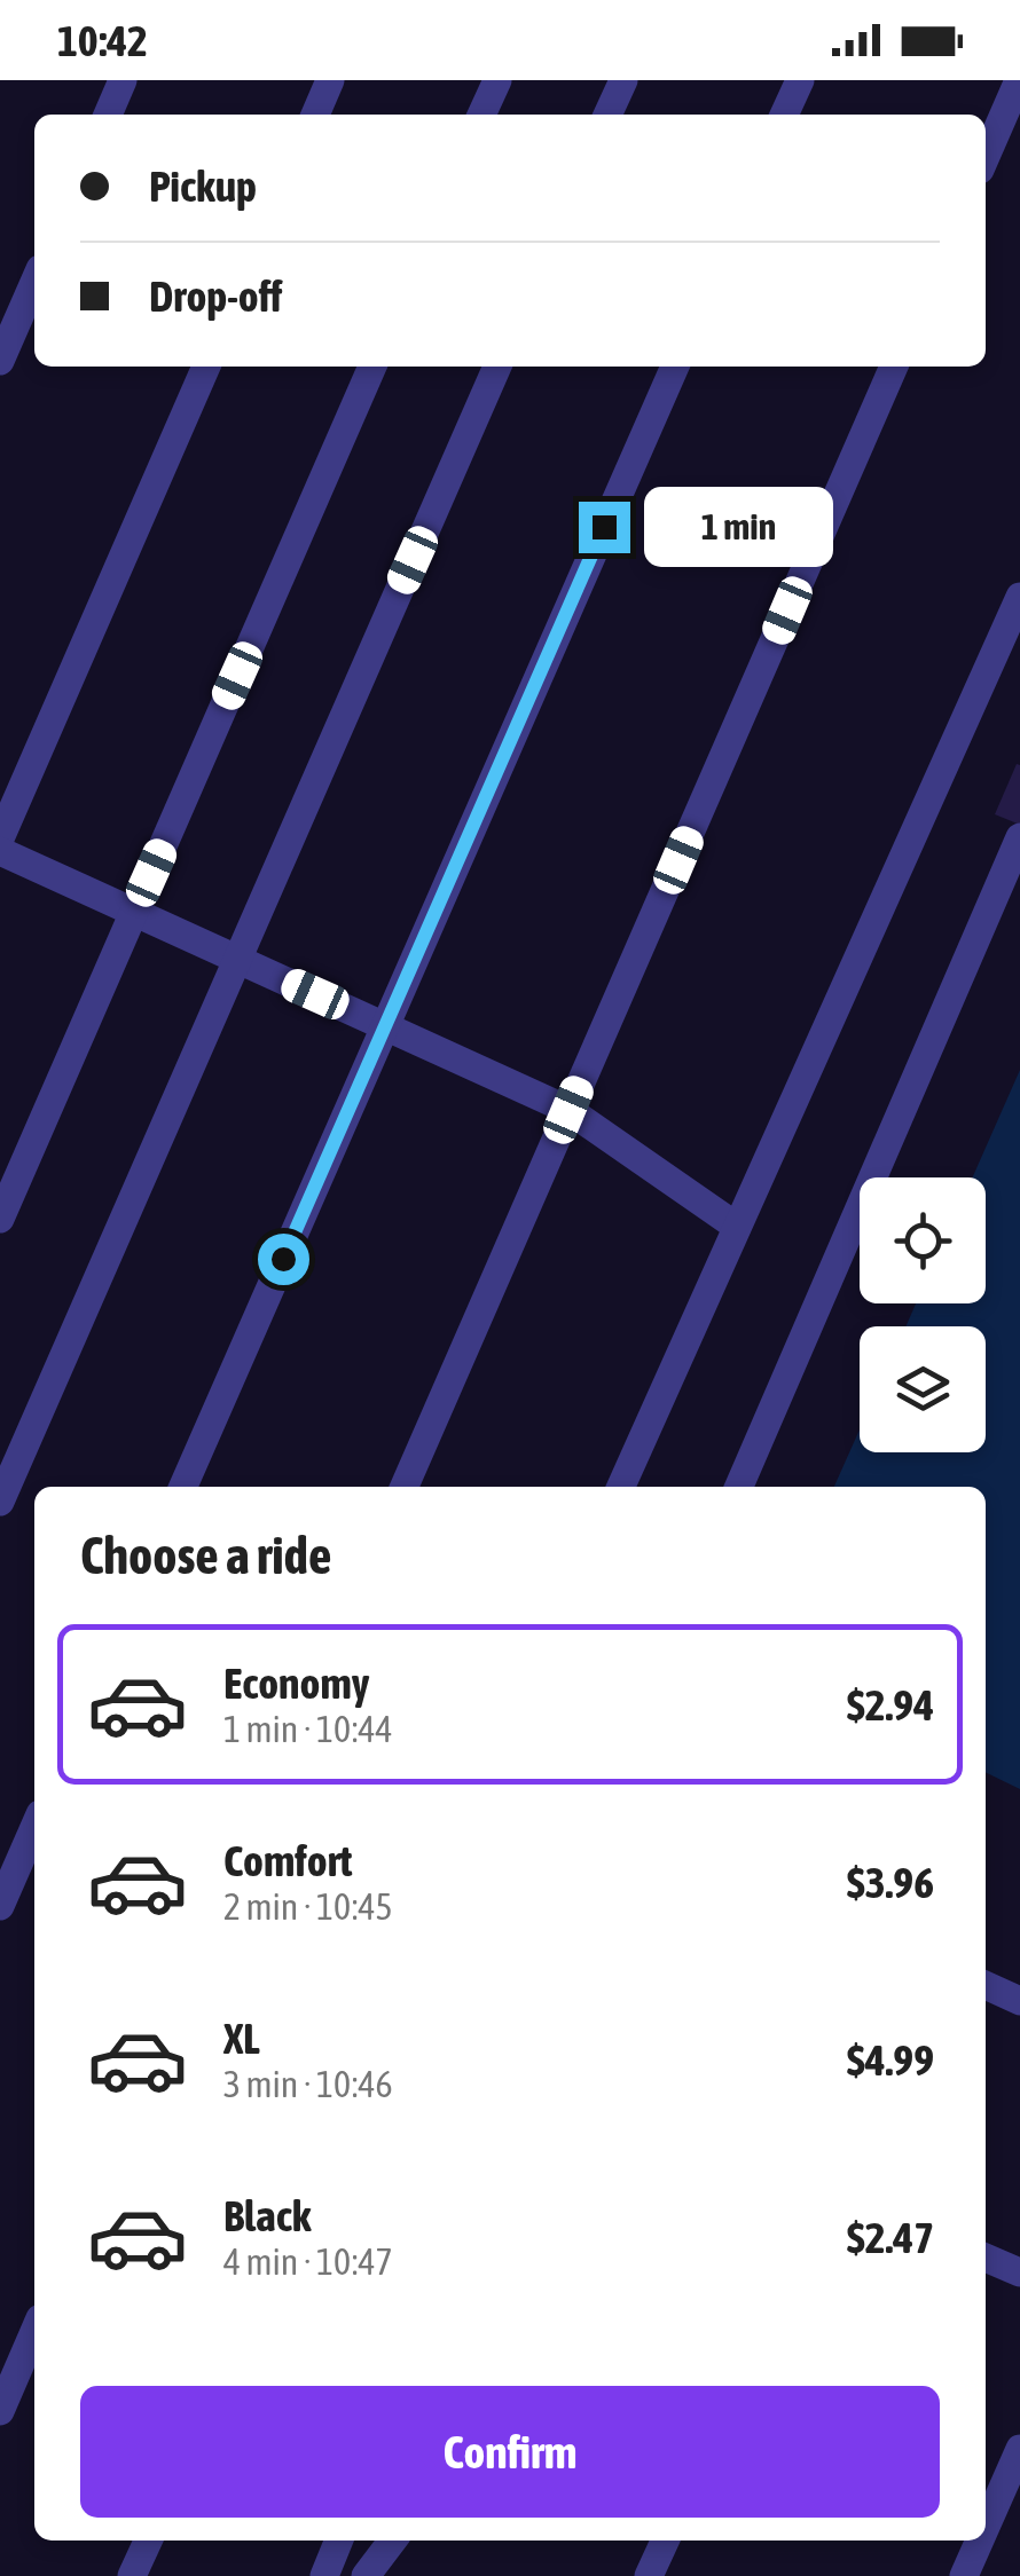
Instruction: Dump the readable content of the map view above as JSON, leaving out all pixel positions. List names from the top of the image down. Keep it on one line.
{"page":{"status":"10:42","banner":["Pickup","Drop-off"],"bubble":"1 min","heading":"Choose a ride","list":[{"name":"Economy","note":"1 min · 10:44","value":"$2.94"},{"name":"Comfort","note":"2 min · 10:45","value":"$3.96"},{"name":"XL","note":"3 min · 10:46","value":"$4.99"},{"name":"Black","note":"4 min · 10:47","value":"$2.47"}],"buttons":"Confirm"}}
